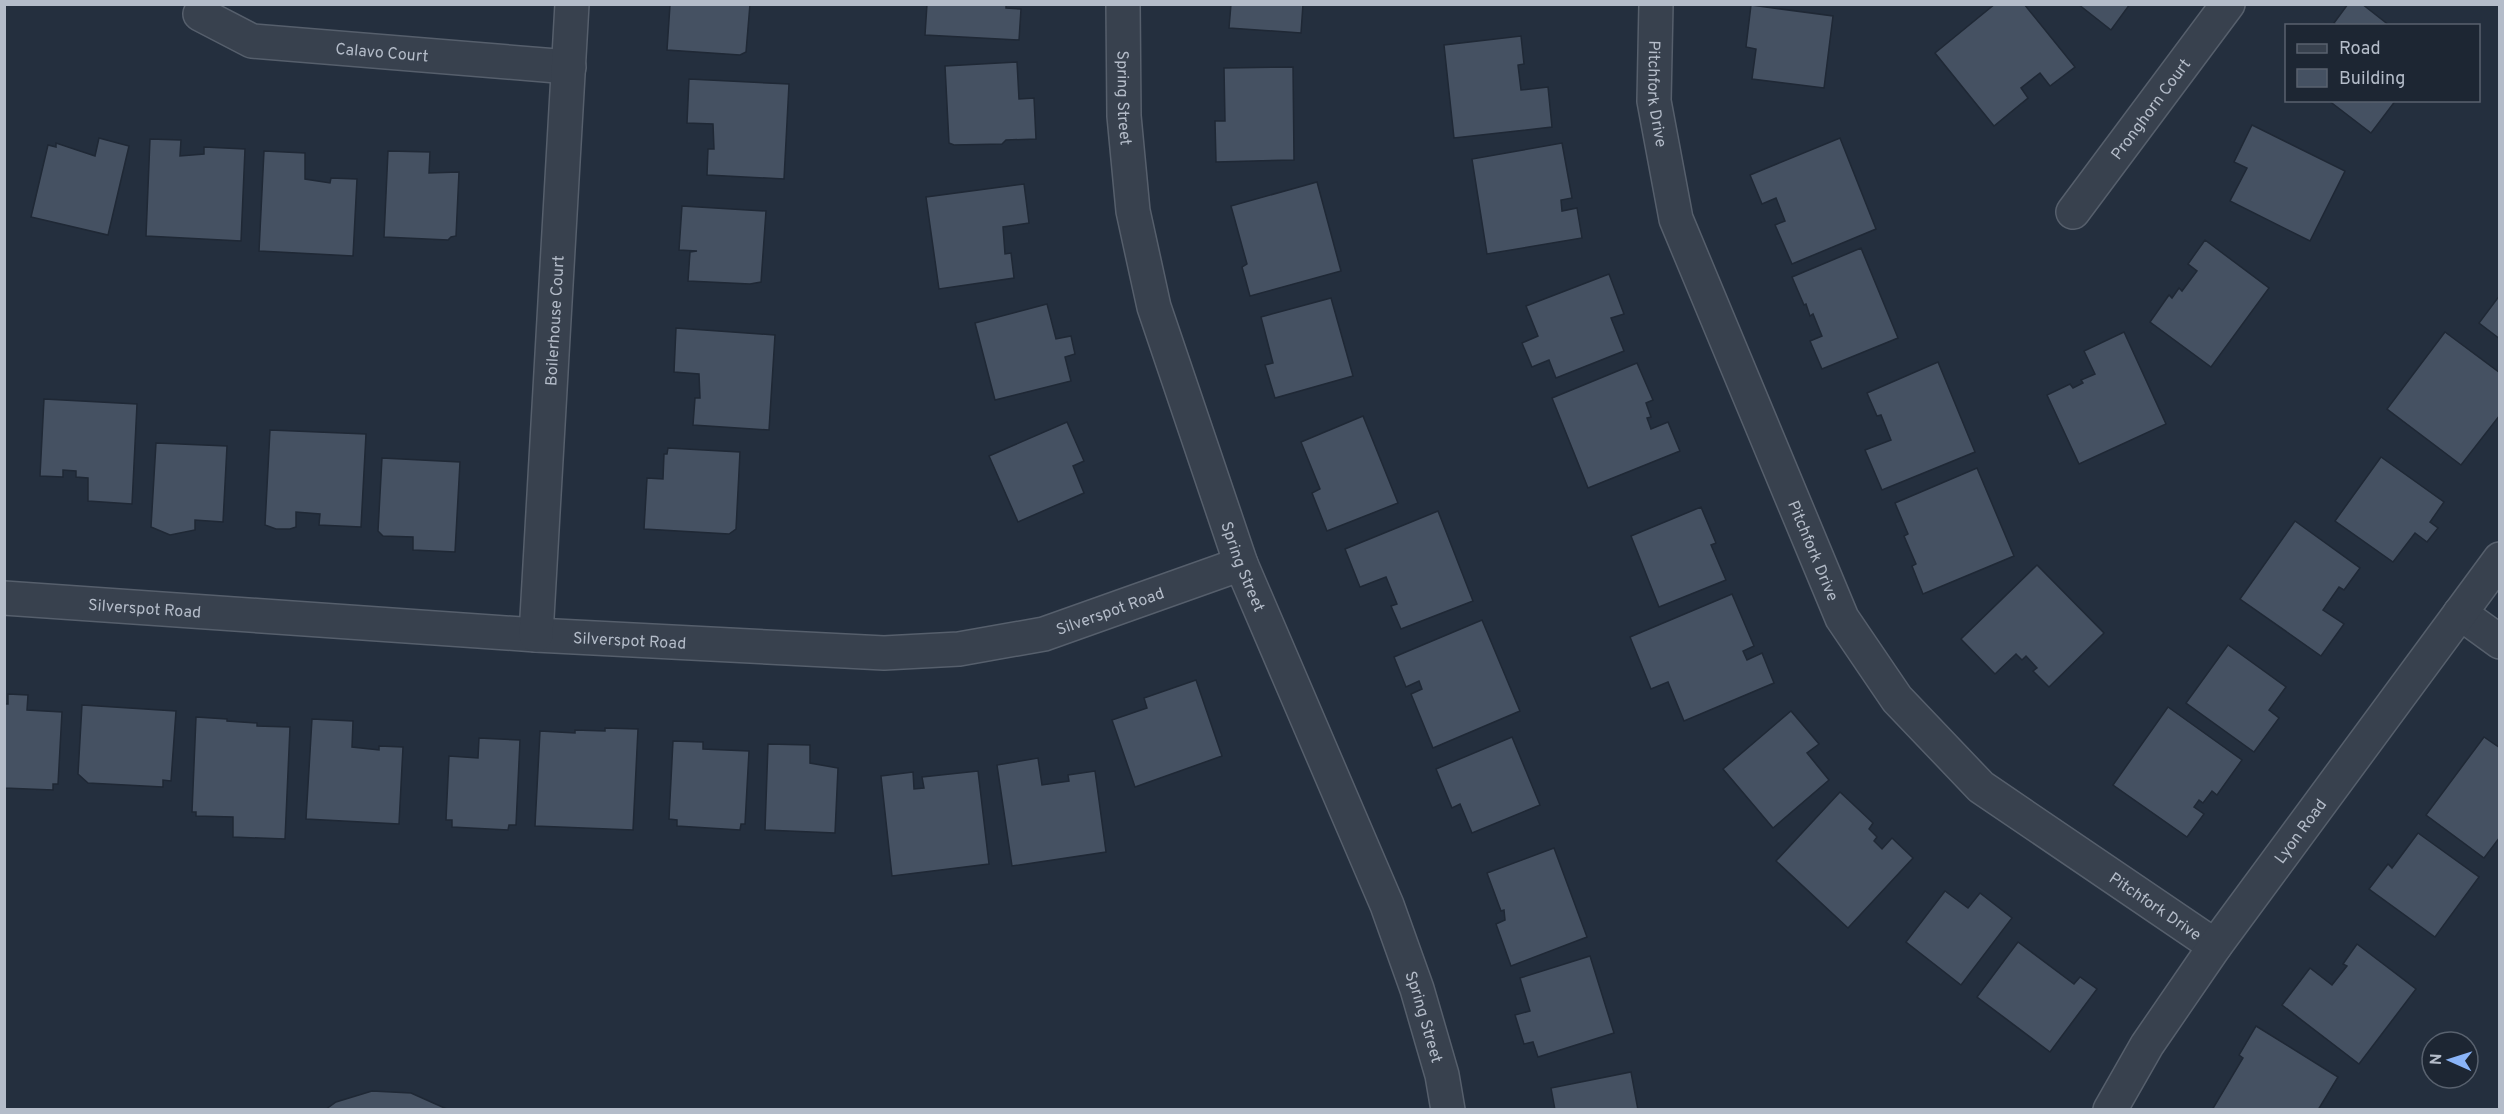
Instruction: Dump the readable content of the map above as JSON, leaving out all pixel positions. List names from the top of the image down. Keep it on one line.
{"streets":{"street":["Calavo Court","Pitchfork Drive","Spring Street","Pronghorn Court","Boilerhouse Court","Silverspot Road","Lyon Road"]},"crossings":[["Calavo Court","Boilerhouse Court"],["Pitchfork Drive","Lyon Road"],["Spring Street","Silverspot Road"],["Boilerhouse Court","Silverspot Road"]],"legend":["Road","Building"],"north":"left"}
